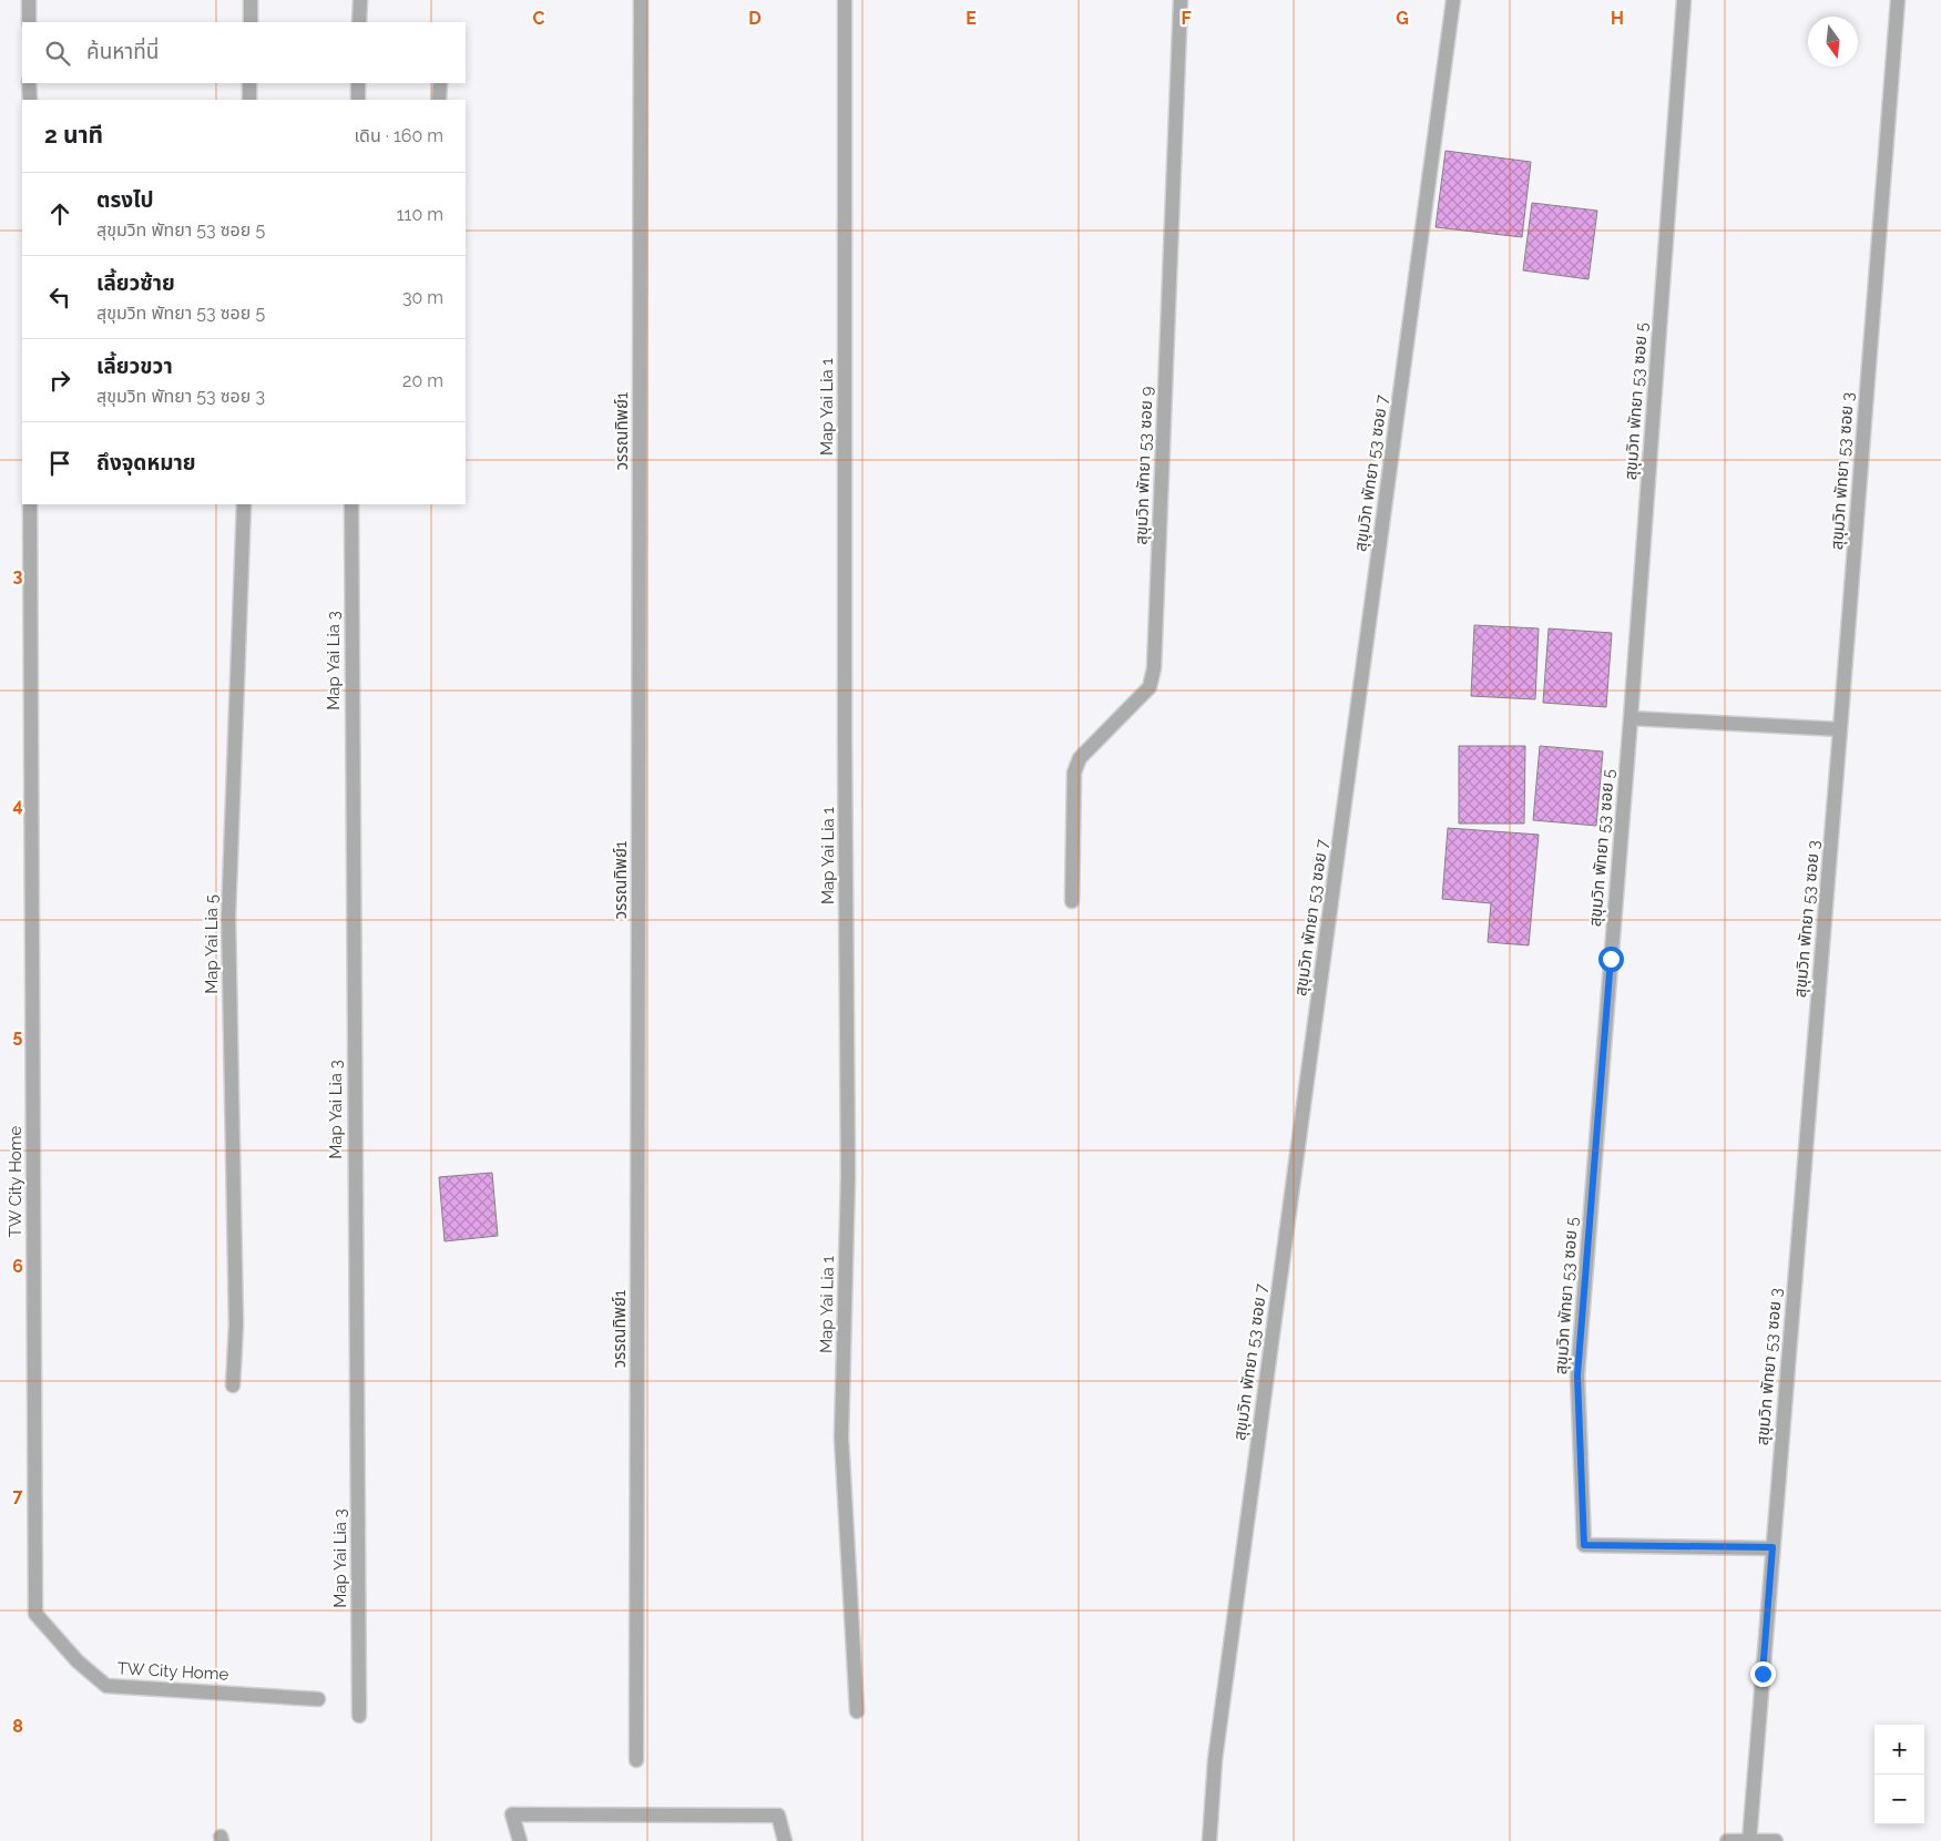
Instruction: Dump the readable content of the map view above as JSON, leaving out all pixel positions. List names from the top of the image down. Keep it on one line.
{"streets":{"street":["สุขุมวิท พัทยา 53 ซอย 5","Map Yai Lia 1","วรรณทิพย์1","สุขุมวิท พัทยา 53 ซอย 9","สุขุมวิท พัทยา 53 ซอย 3","สุขุมวิท พัทยา 53 ซอย 7","Map Yai Lia 3","Map Yai Lia 5","TW City Home"]},"crossings":[["สุขุมวิท พัทยา 53 ซอย 5","สุขุมวิท พัทยา 53 ซอย 3"]],"north":"bottom","page":{"search":"ค้นหาที่นี่","heading":["2 นาที","เดิน · 160 m"],"list":[["ตรงไป","สุขุมวิท พัทยา 53 ซอย 5","110 m"],["เลี้ยวซ้าย","สุขุมวิท พัทยา 53 ซอย 5","30 m"],["เลี้ยวขวา","สุขุมวิท พัทยา 53 ซอย 3","20 m"],"ถึงจุดหมาย"],"map_buttons":["+","−"]},"grid":{"columns":["C","D","E","F","G","H"],"rows":["3","4","5","6","7","8"]}}
